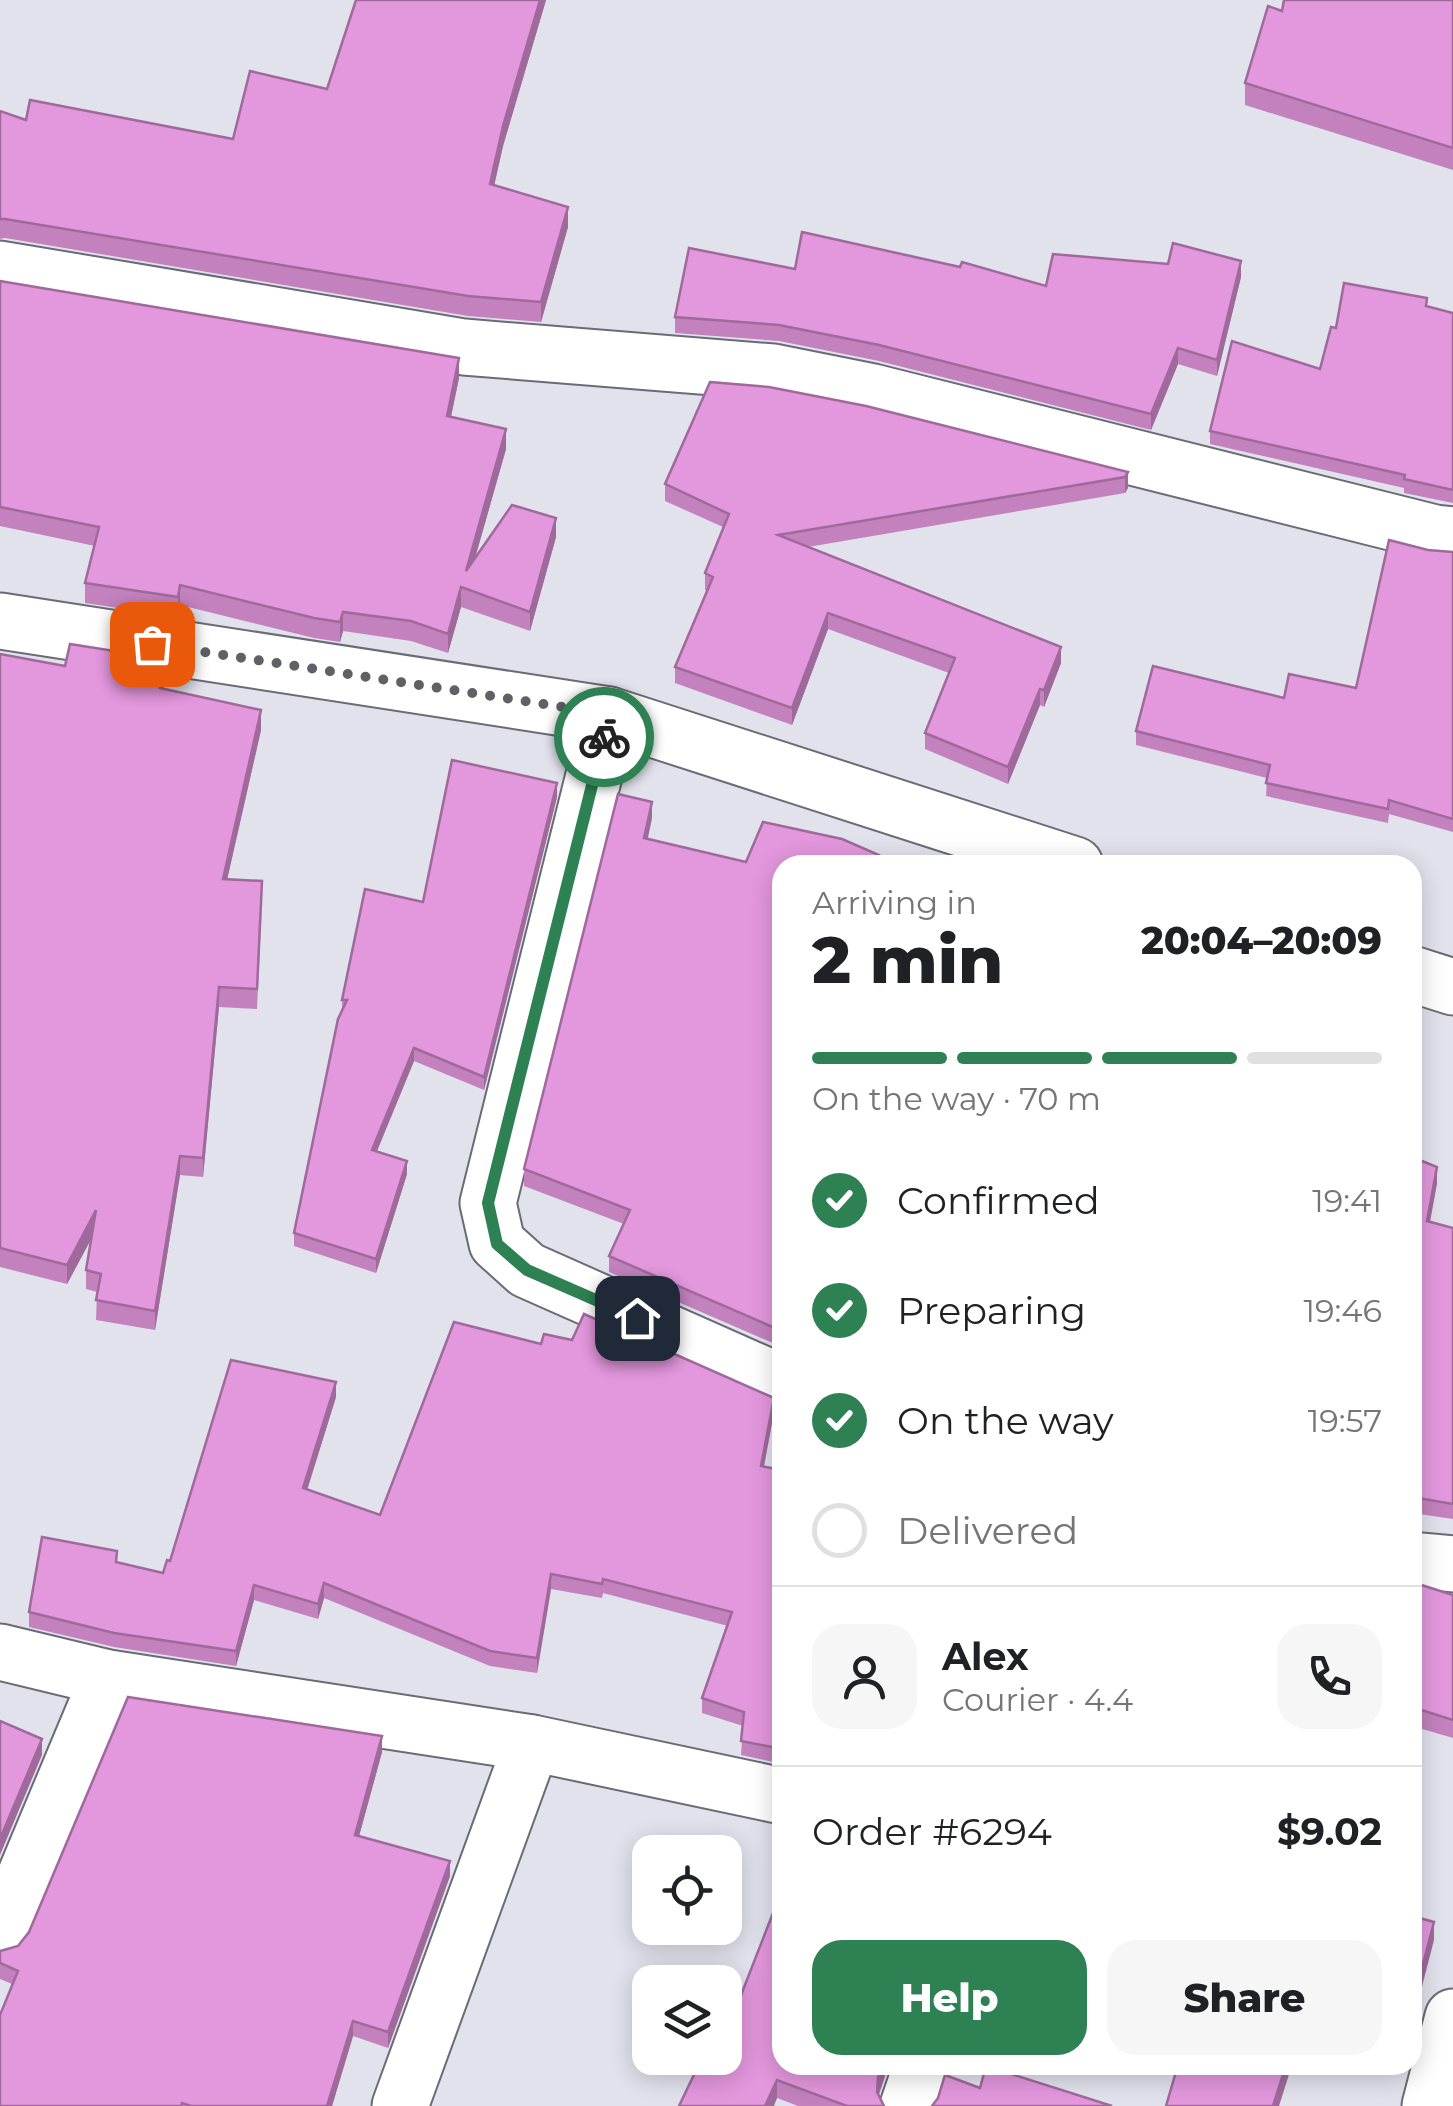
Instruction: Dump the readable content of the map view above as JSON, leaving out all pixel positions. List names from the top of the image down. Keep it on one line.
{"page":{"heading":["2 min","Arriving in","20:04–20:09"],"panel":["Alex","Courier · 4.4","Order #6294","$9.02"],"bar":"On the way · 70 m","list":[["Confirmed","19:41"],["Preparing","19:46"],["On the way","19:57"],"Delivered"],"buttons":["Help","Share"]}}
